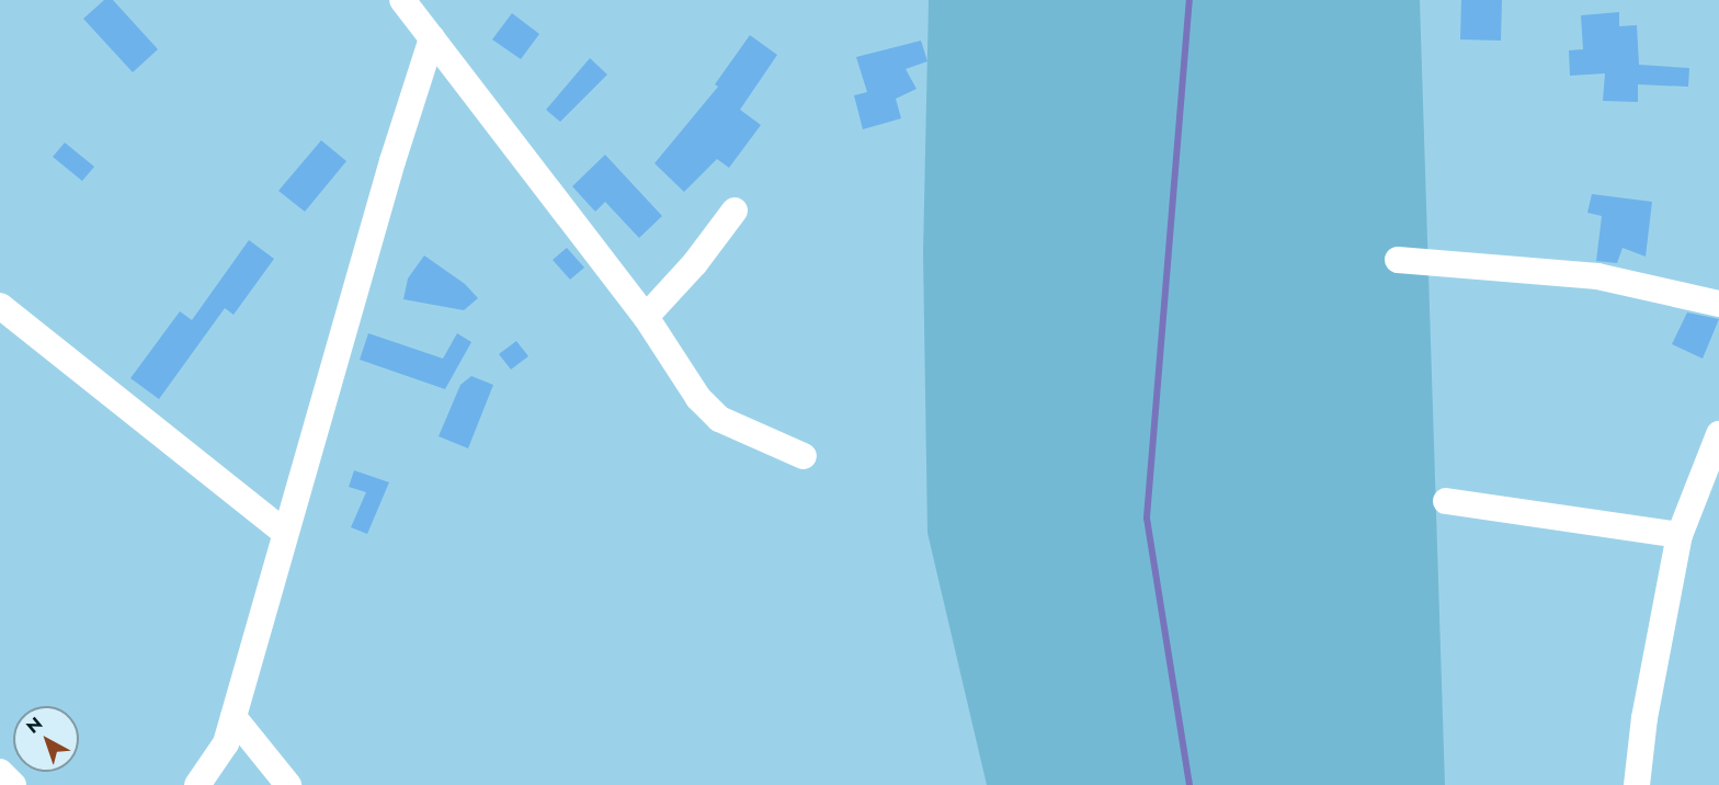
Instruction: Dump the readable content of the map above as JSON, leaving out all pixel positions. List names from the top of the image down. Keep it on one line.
{"north":"top left"}
